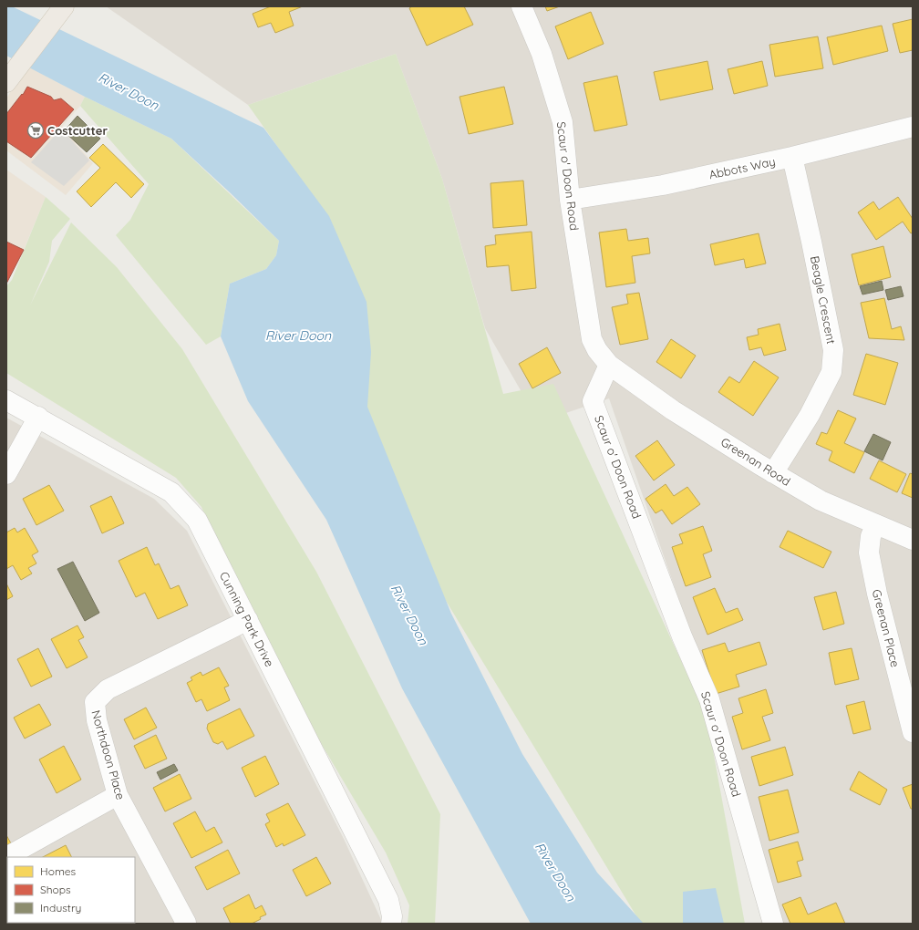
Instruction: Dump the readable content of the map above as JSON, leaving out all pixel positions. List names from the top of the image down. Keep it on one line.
{"streets":{"street":["Abbots Way","Scaur o' Doon Road","Beagle Crescent","Greenan Road","Cunning Park Drive","Greenan Place","Northdoon Place"]},"crossings":[["Abbots Way","Scaur o' Doon Road"],["Abbots Way","Beagle Crescent"],["Scaur o' Doon Road","Greenan Road"],["Beagle Crescent","Greenan Road"],["Greenan Road","Greenan Place"],["Cunning Park Drive","Northdoon Place"]],"water":["River Doon"],"places":{"supermarket":["Costcutter"]},"legend":["Homes","Shops","Industry"]}
